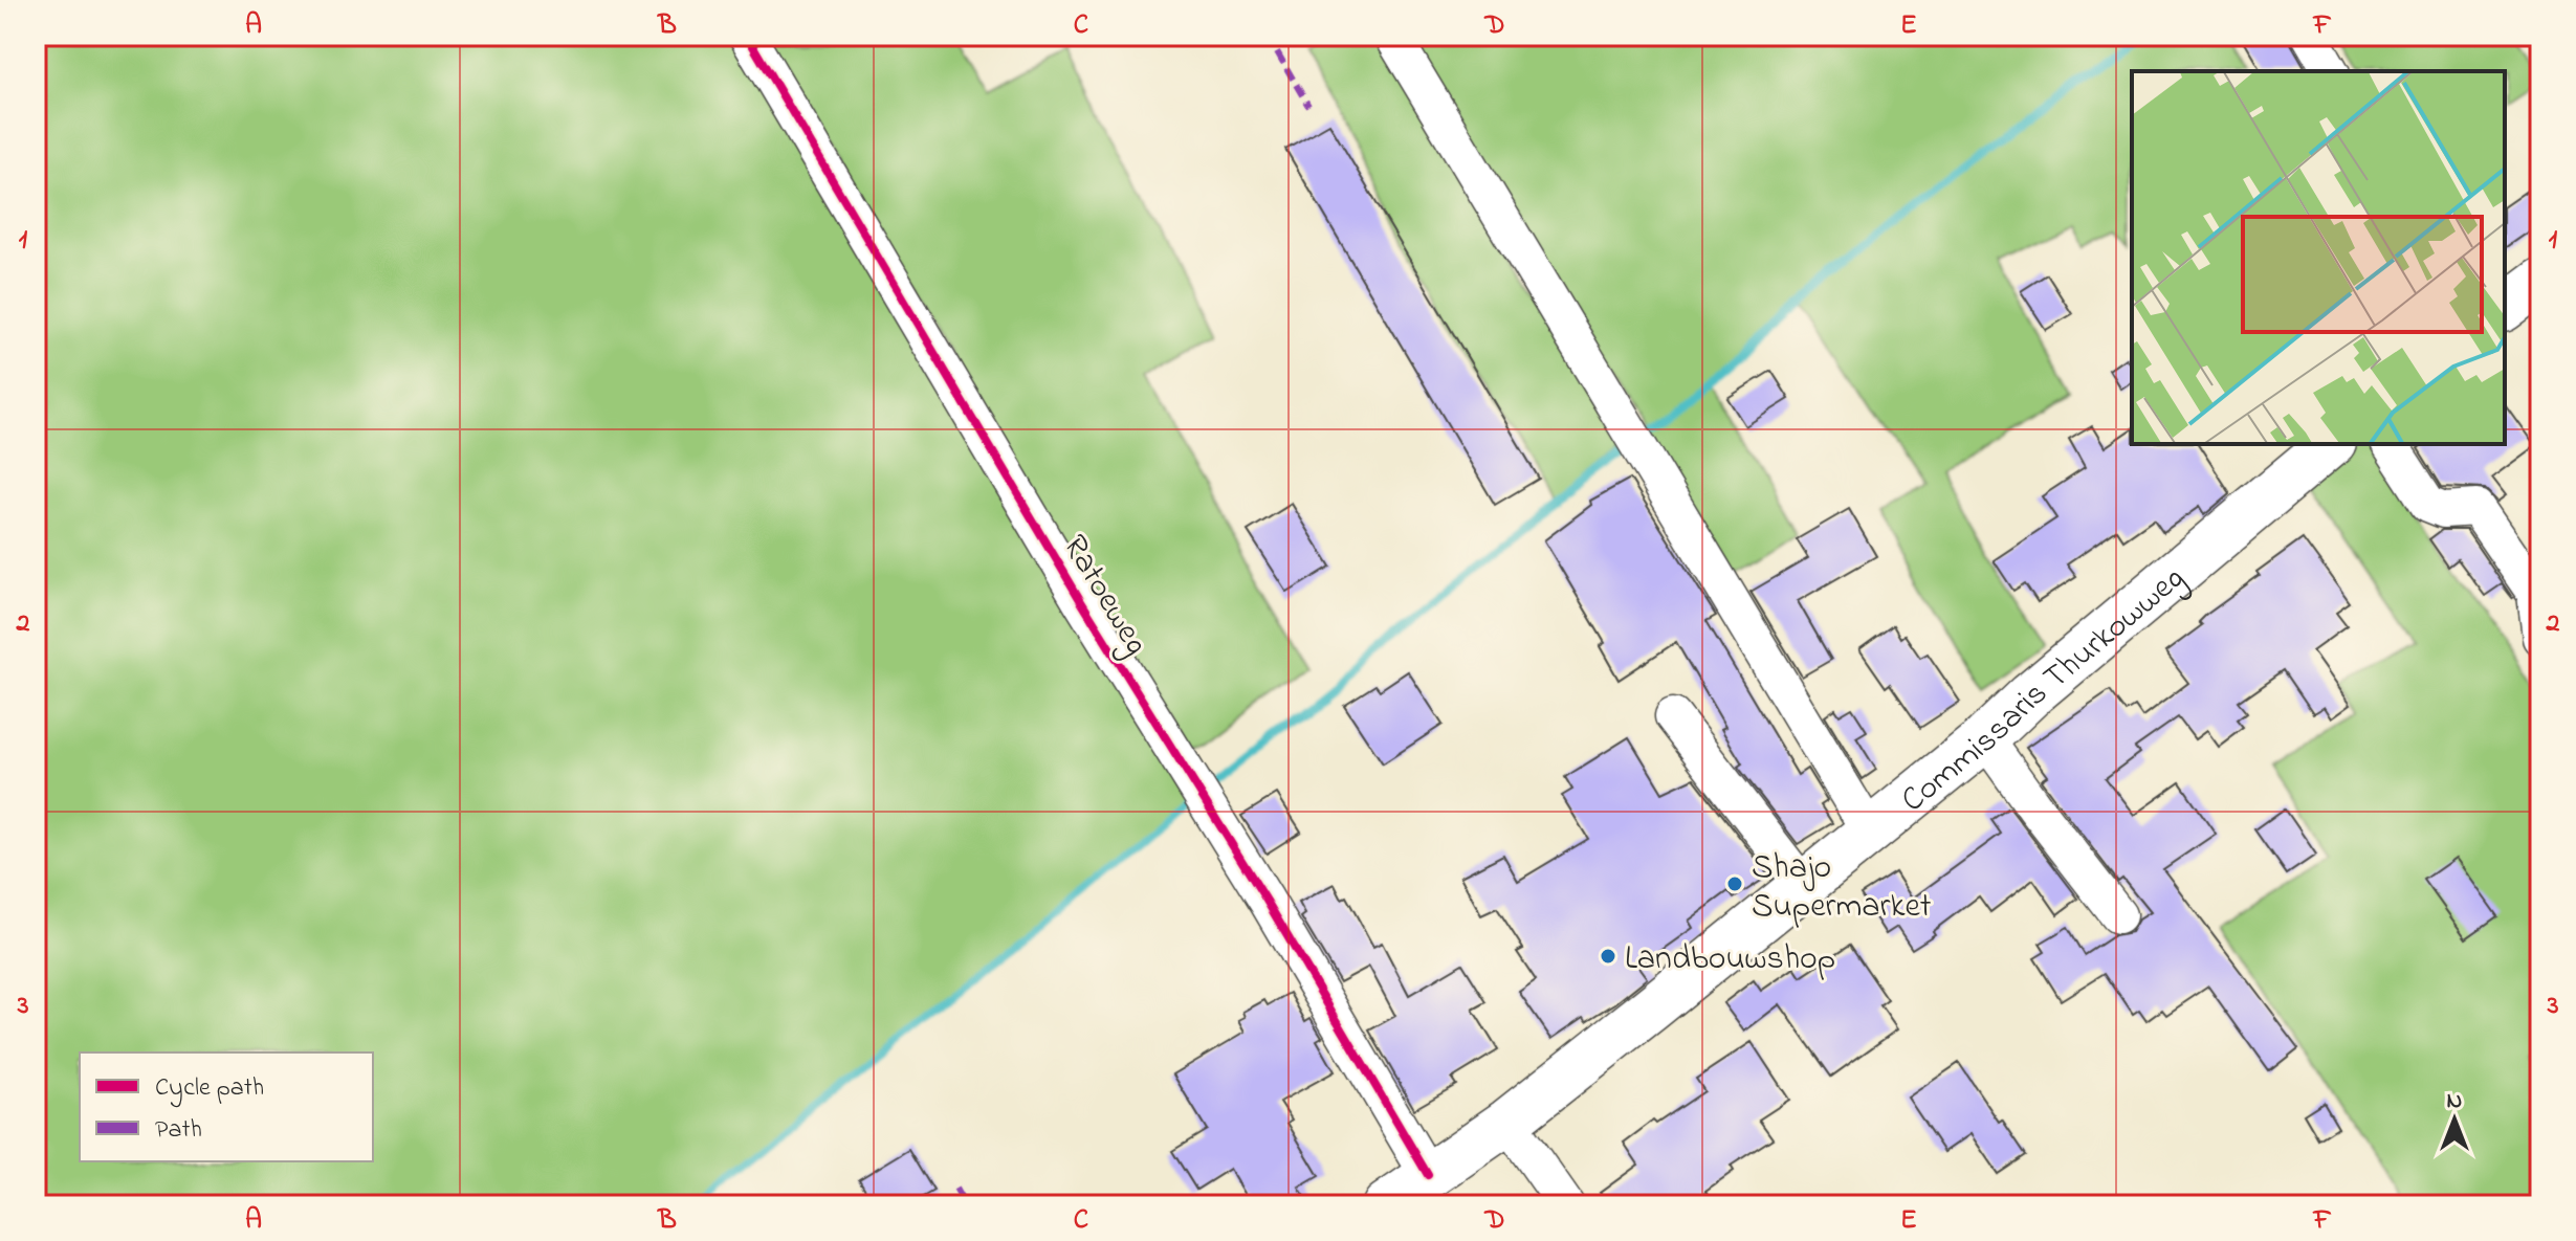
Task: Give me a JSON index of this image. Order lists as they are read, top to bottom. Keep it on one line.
{"streets":{"main road":["Commissaris Thurkowweg"],"street":["Ratoeweg"]},"crossings":[["Ratoeweg","Commissaris Thurkowweg"]],"places":["Shajo Supermarket","Landbouwshop"],"legend":["Cycle path","Path"],"north":"top","grid":{"columns":["A","B","C","D","E","F"],"rows":["1","2","3"]}}
